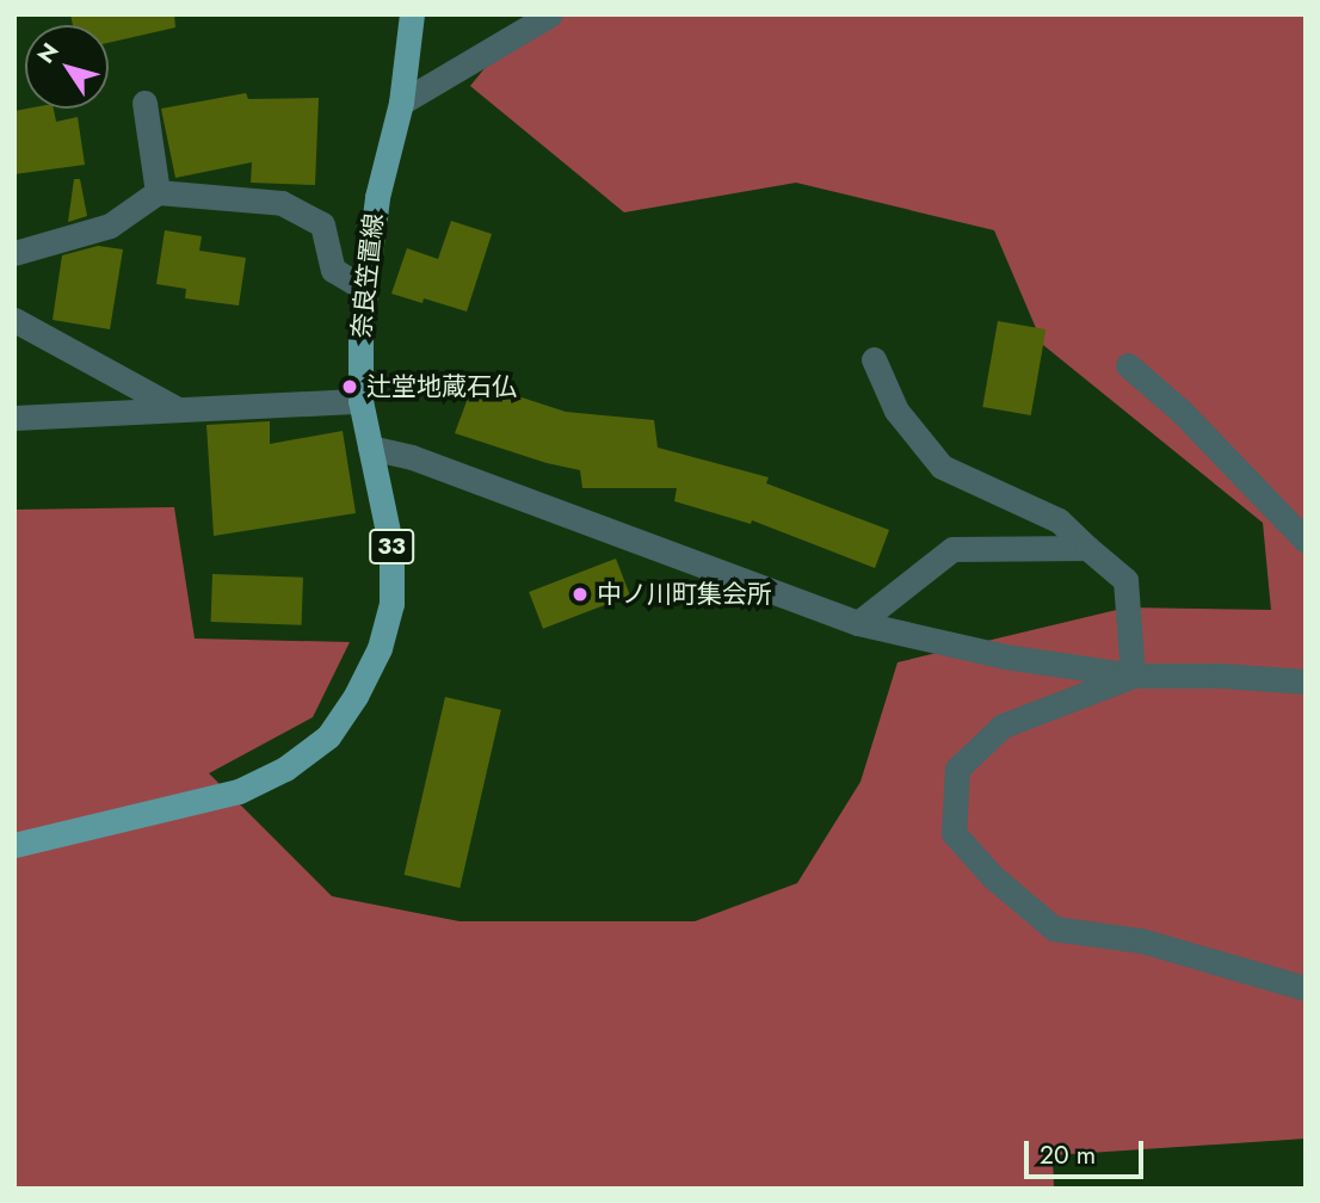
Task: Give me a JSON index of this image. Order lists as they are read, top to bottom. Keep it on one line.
{"streets":{"main road":["奈良笠置線","33"]},"places":["辻堂地蔵石仏","中ノ川町集会所"],"scale_bar":"20 m","north":"top left"}
